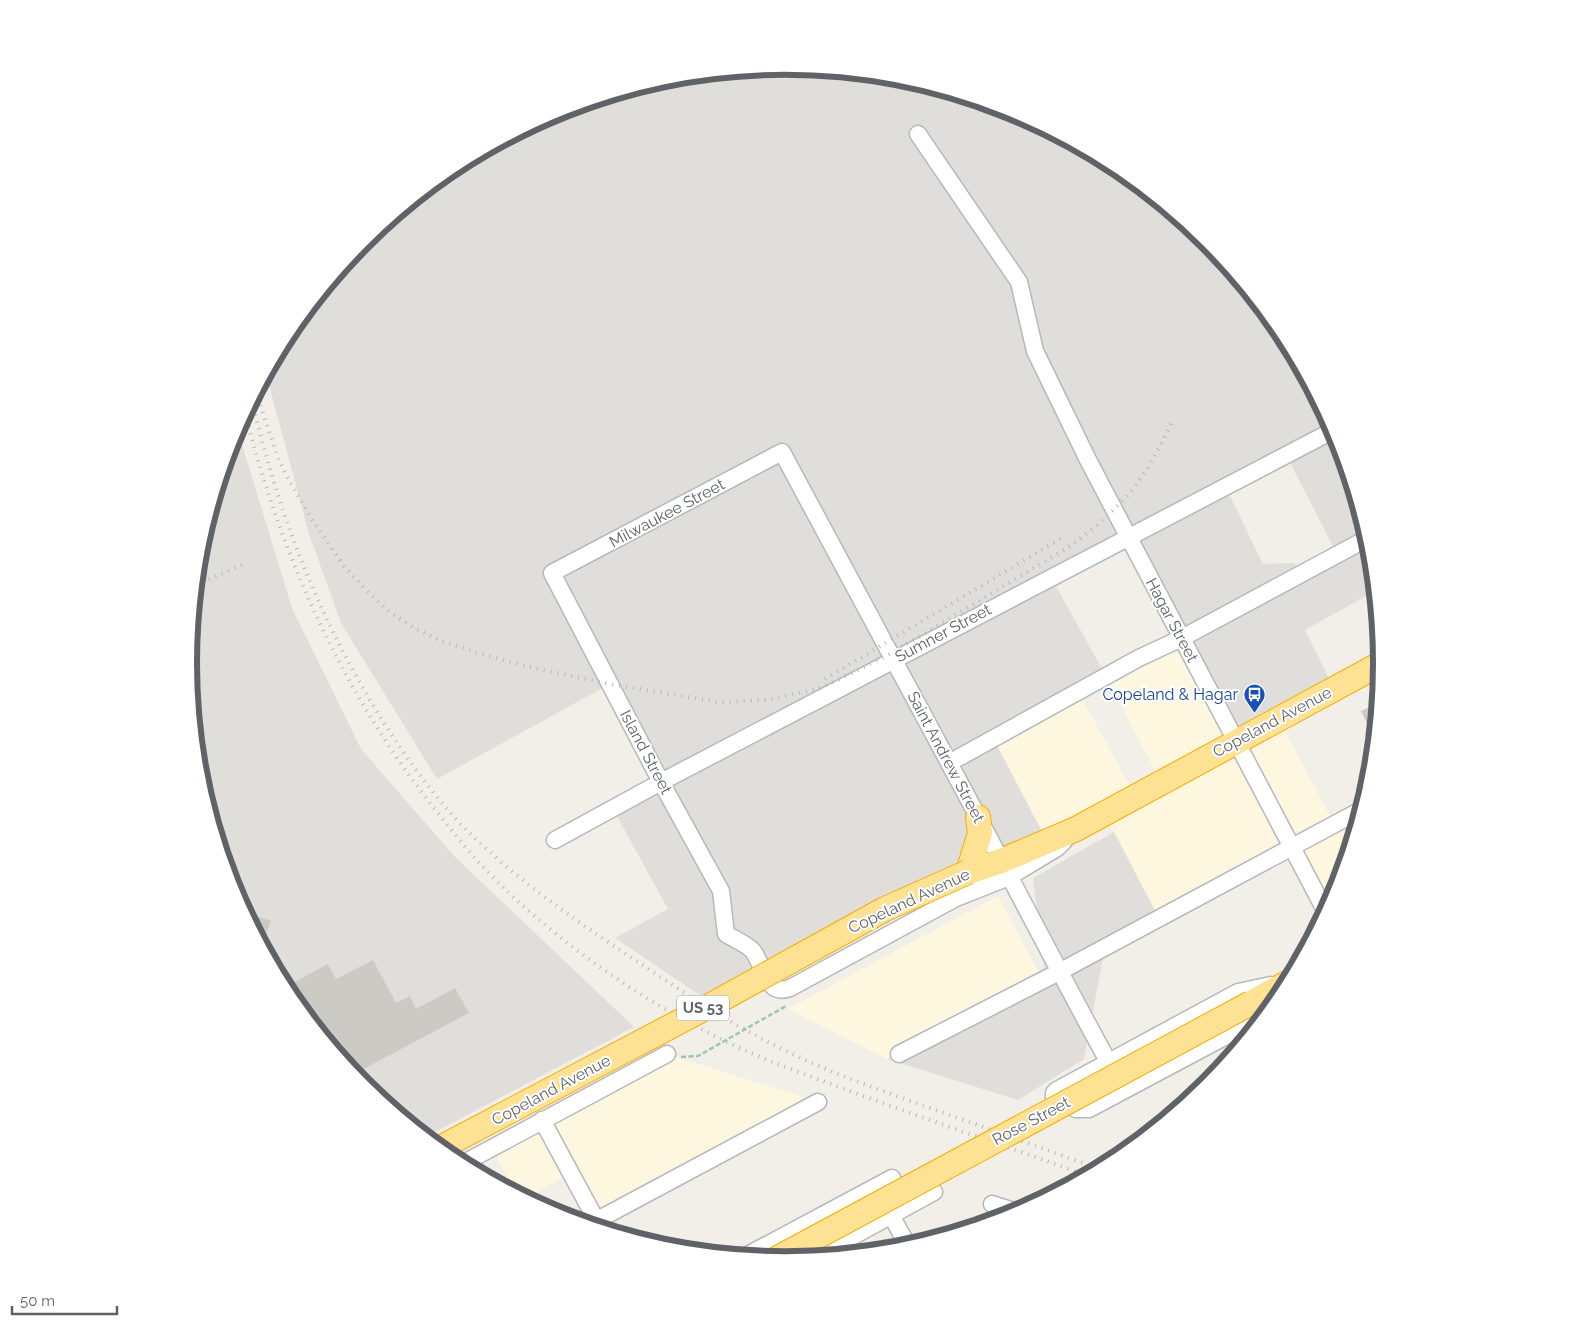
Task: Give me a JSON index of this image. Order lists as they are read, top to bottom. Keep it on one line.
{"streets":{"highway":["Copeland Avenue","US 53","Rose Street"],"street":["Milwaukee Street","Hagar Street","Sumner Street","Island Street","Saint Andrew Street"]},"crossings":[["Milwaukee Street","Island Street"],["Milwaukee Street","Saint Andrew Street"],["Hagar Street","Sumner Street"],["Hagar Street","Copeland Avenue"],["Sumner Street","Island Street"],["Sumner Street","Saint Andrew Street"],["Copeland Avenue","Island Street"],["Copeland Avenue","Saint Andrew Street"],["Island Street","Saint Andrew Street"]],"places":{"bus stop":["Copeland & Hagar"]},"scale_bar":"50 m"}
